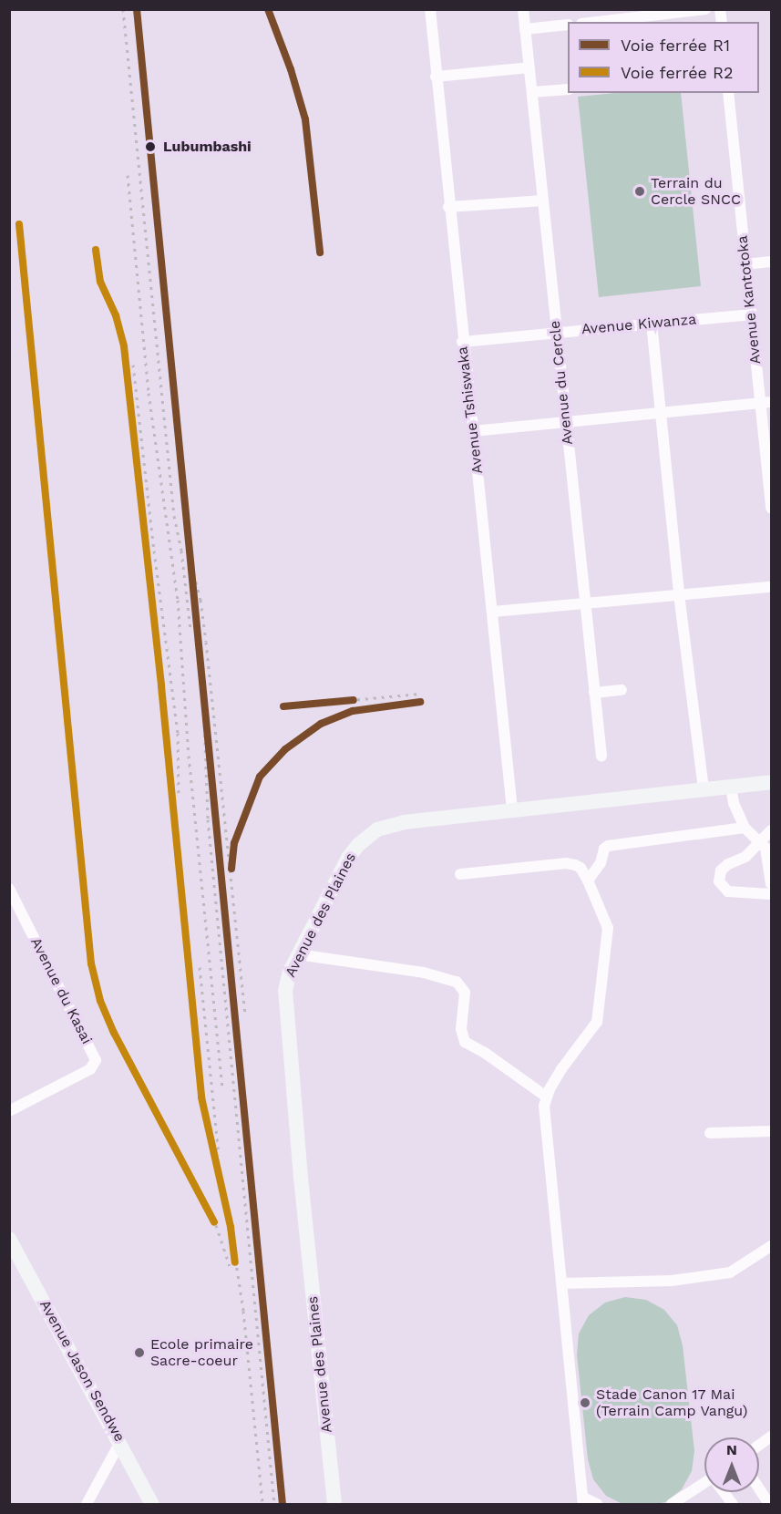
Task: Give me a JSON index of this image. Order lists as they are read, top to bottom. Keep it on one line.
{"streets":{"street":["Avenue Kantotoka","Avenue Kiwanza","Avenue du Cercle","Avenue Tshiswaka","Avenue des Plaines","Avenue du Kasai","Avenue Jason Sendwe"]},"crossings":[["Avenue Kantotoka","Avenue Kiwanza"],["Avenue Kiwanza","Avenue du Cercle"],["Avenue Kiwanza","Avenue Tshiswaka"],["Avenue Tshiswaka","Avenue des Plaines"]],"places":["Lubumbashi","Terrain du Cercle SNCC","Ecole primaire Sacre-coeur","Stade Canon 17 Mai (Terrain Camp Vangu)"],"lines":["rail line R1","rail line R2"],"legend":["Voie ferrée R1","Voie ferrée R2"],"north":"top"}
